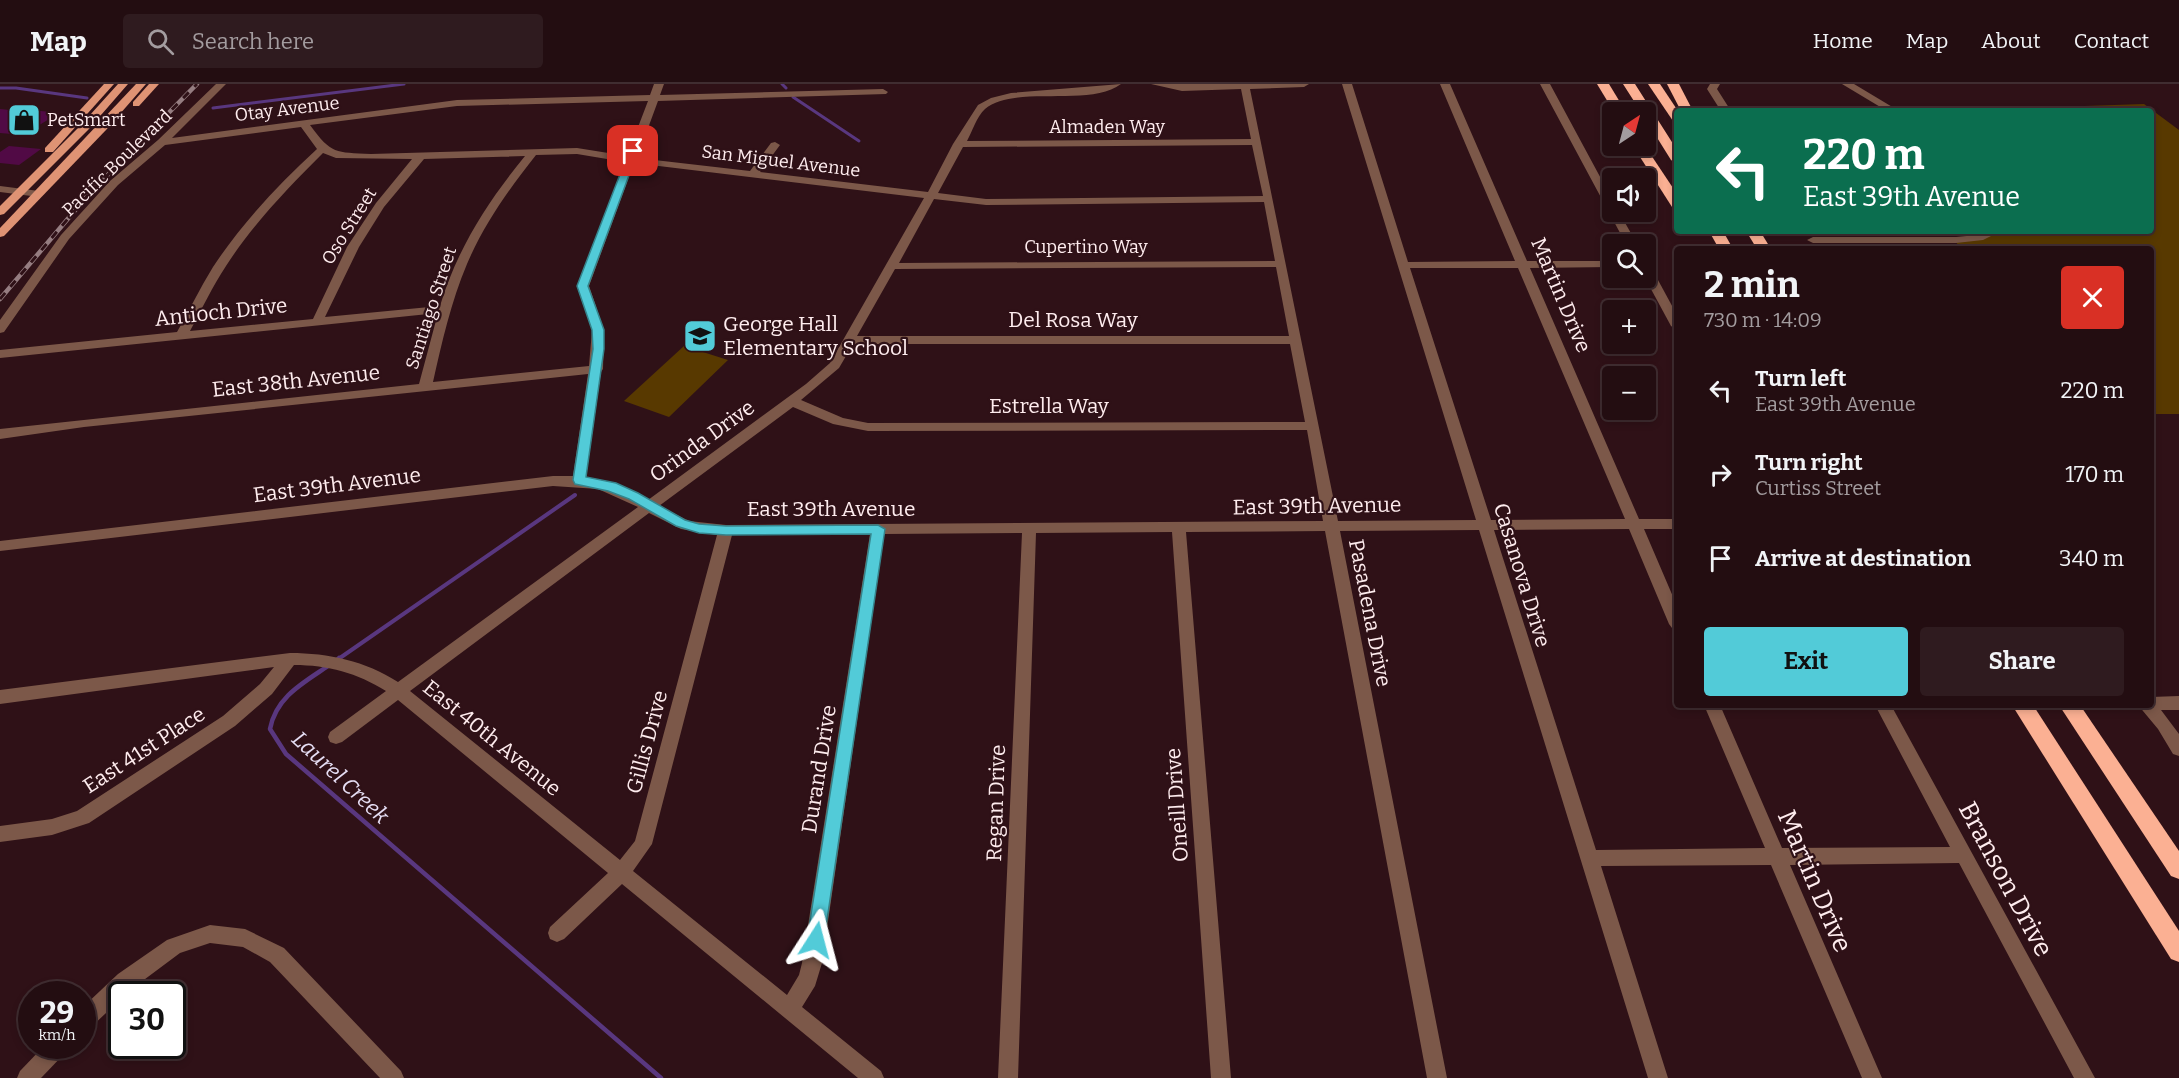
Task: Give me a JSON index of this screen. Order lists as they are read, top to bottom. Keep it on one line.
{"streets":{"street":["Otay Avenue","Almaden Way","San Miguel Avenue","Pacific Boulevard","Oso Street","Cupertino Way","Martin Drive","Santiago Street","Antioch Drive","Del Rosa Way","East 38th Avenue","Estrella Way","Orinda Drive","East 39th Avenue","Casanova Drive","Pasadena Drive","East 40th Avenue","Gillis Drive","East 41st Place","Durand Drive","Regan Drive","Oneill Drive","Branson Drive"]},"crossings":[["Otay Avenue","Pacific Boulevard"],["Almaden Way","Orinda Drive"],["Almaden Way","Pasadena Drive"],["San Miguel Avenue","Oso Street"],["San Miguel Avenue","Santiago Street"],["San Miguel Avenue","Orinda Drive"],["San Miguel Avenue","Pasadena Drive"],["Oso Street","Antioch Drive"],["Cupertino Way","Orinda Drive"],["Cupertino Way","Pasadena Drive"],["Martin Drive","East 39th Avenue"],["Santiago Street","Antioch Drive"],["Santiago Street","East 38th Avenue"],["Del Rosa Way","Orinda Drive"],["Del Rosa Way","Pasadena Drive"],["Estrella Way","Orinda Drive"],["Estrella Way","Pasadena Drive"],["Orinda Drive","East 39th Avenue"],["Orinda Drive","East 40th Avenue"],["East 39th Avenue","Casanova Drive"],["East 39th Avenue","Pasadena Drive"],["East 39th Avenue","Gillis Drive"],["East 39th Avenue","Durand Drive"],["East 39th Avenue","Regan Drive"],["East 39th Avenue","Oneill Drive"],["East 40th Avenue","Gillis Drive"],["East 40th Avenue","East 41st Place"],["East 40th Avenue","Durand Drive"]],"water":["Laurel Creek"],"places":{"shop":["PetSmart"],"school or university":["George Hall Elementary School"]},"north":"top right","page":{"header":"Map","search":"Search here","nav":["Home","Map","About","Contact"],"map_buttons":["+","−"],"turn":["220 m","East 39th Avenue"],"heading":["2 min","730 m · 14:09"],"list":[{"name":"Turn left","note":"East 39th Avenue","value":"220 m"},{"name":"Turn right","note":"Curtiss Street","value":"170 m"},{"name":"Arrive at destination","value":"340 m"}],"buttons":["Exit","Share"],"speed":"29 km/h","limit":"30"}}
